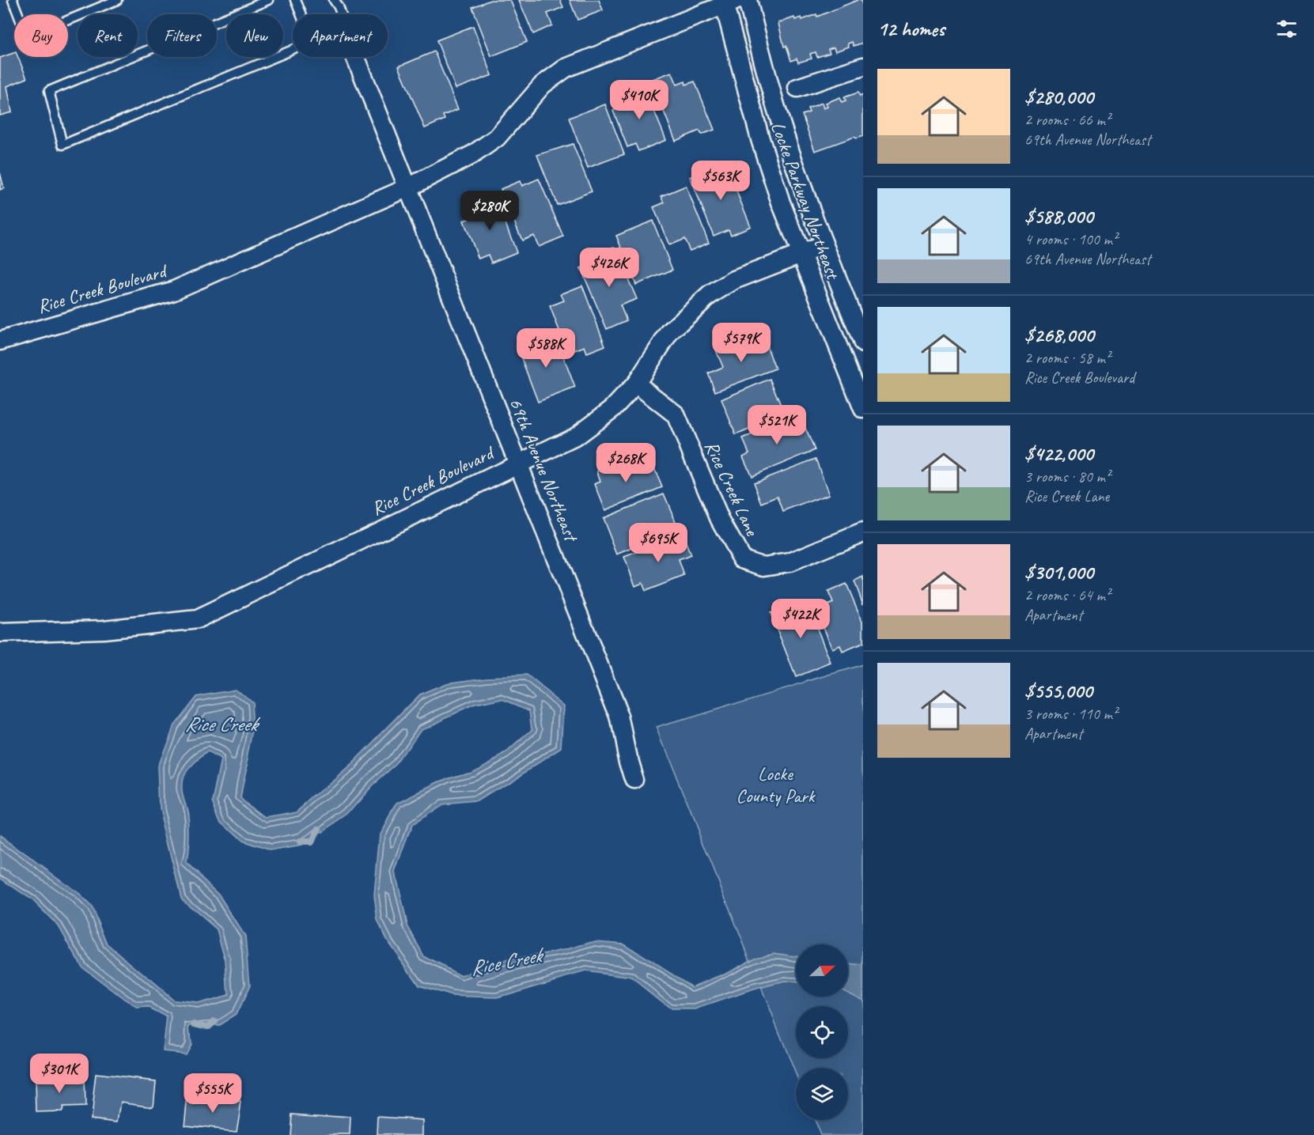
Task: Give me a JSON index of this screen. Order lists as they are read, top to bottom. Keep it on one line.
{"streets":{"street":["Locke Parkway Northeast","Rice Creek Boulevard","69th Avenue Northeast","Rice Creek Lane"]},"crossings":[["Locke Parkway Northeast","Rice Creek Boulevard"],["Rice Creek Boulevard","69th Avenue Northeast"],["Rice Creek Boulevard","Rice Creek Lane"]],"water":["Rice Creek"],"parks":["Locke County Park"],"north":"right","page":{"heading":"12 homes","chip":["Buy","Rent","Filters","New","Apartment"],"list":[{"name":"$280,000","note":"2 rooms · 66 m² · 69th Avenue Northeast"},{"name":"$588,000","note":"4 rooms · 100 m² · 69th Avenue Northeast"},{"name":"$268,000","note":"2 rooms · 58 m² · Rice Creek Boulevard"},{"name":"$422,000","note":"3 rooms · 80 m² · Rice Creek Lane"},{"name":"$301,000","note":"2 rooms · 64 m² · Apartment"},{"name":"$555,000","note":"3 rooms · 110 m² · Apartment"}],"price":["$410K","$563K","$280K","$426K","$579K","$588K","$521K","$268K","$695K","$422K","$301K","$555K"]}}
